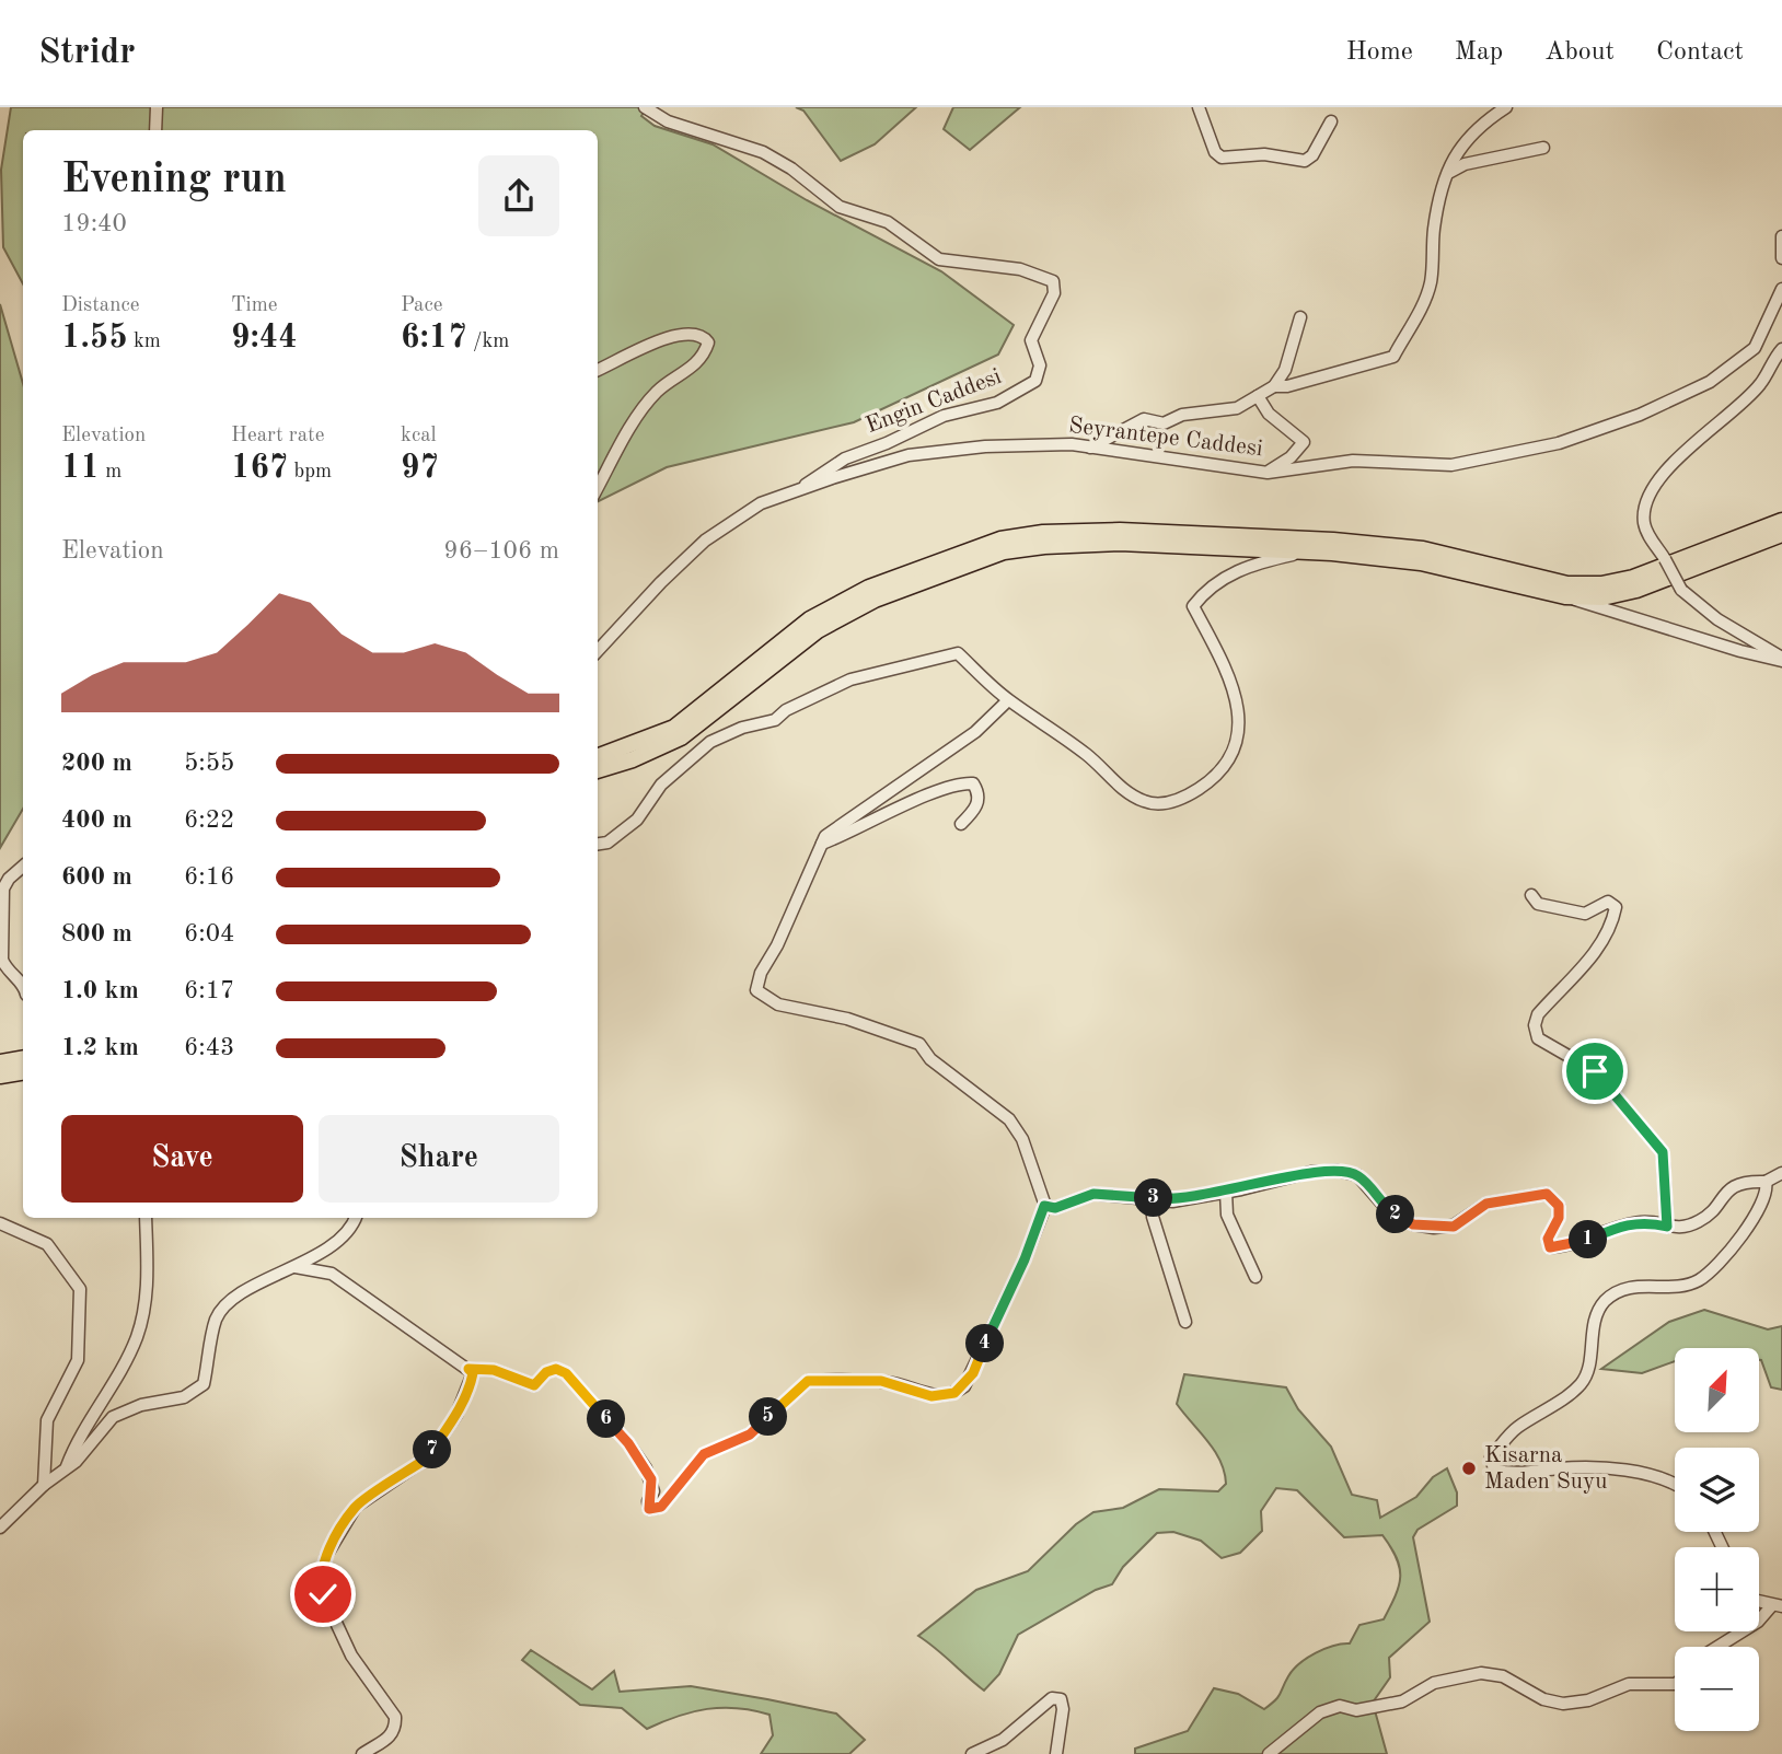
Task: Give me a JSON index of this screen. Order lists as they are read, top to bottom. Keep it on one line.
{"streets":{"street":["Engin Caddesi","Seyrantepe Caddesi"]},"crossings":[["Engin Caddesi","Seyrantepe Caddesi"]],"places":["Kisarna Maden Suyu"],"north":"top right","page":{"header":"Stridr","nav":["Home","Map","About","Contact"],"heading":["Evening run","19:40"],"stats":[["Distance","1.55 km"],["Time","9:44"],["Pace","6:17 /km"],["Elevation","11 m"],["Heart rate","167 bpm"],["kcal","97"]],"chart":["Elevation","96–106 m"],"list":[{"name":"200 m","note":"5:55"},{"name":"400 m","note":"6:22"},{"name":"600 m","note":"6:16"},{"name":"800 m","note":"6:04"},{"name":"1.0 km","note":"6:17"},{"name":"1.2 km","note":"6:43"}],"buttons":["Save","Share"],"pins":["3","2","1","4","5","6","7"],"map_buttons":["+","−"]}}
